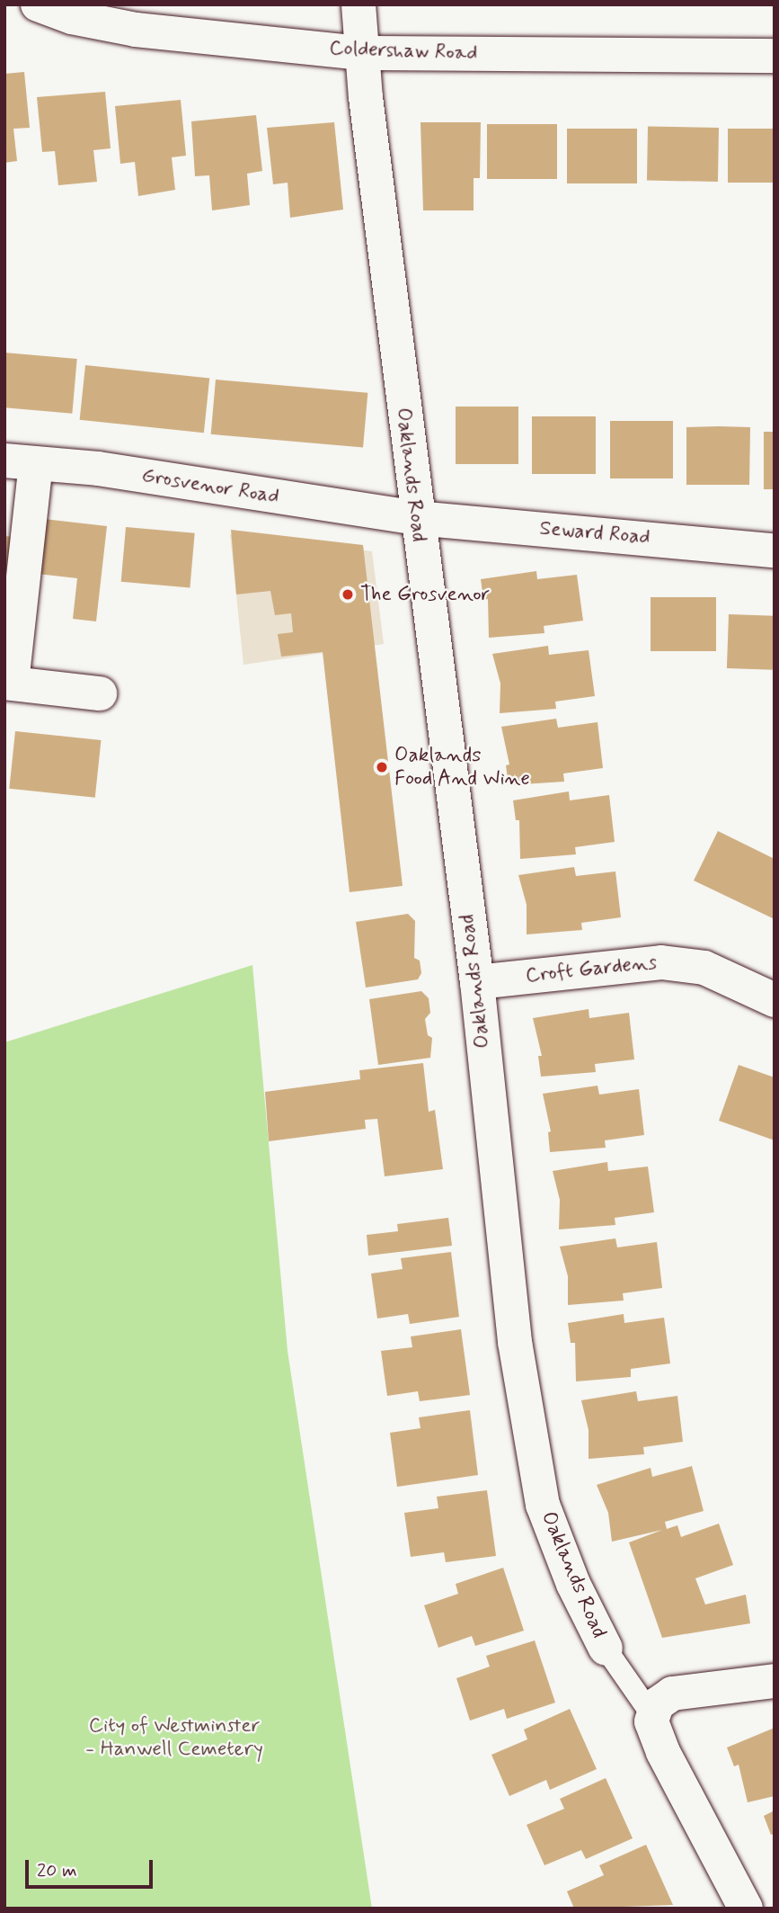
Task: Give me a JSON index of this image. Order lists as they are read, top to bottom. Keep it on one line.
{"streets":{"street":["Coldershaw Road","Oaklands Road","Grosvenor Road","Seward Road","Croft Gardens"]},"crossings":[["Coldershaw Road","Oaklands Road"],["Oaklands Road","Grosvenor Road"],["Oaklands Road","Seward Road"],["Oaklands Road","Croft Gardens"],["Grosvenor Road","Seward Road"]],"parks":["City of Westminster - Hanwell Cemetery"],"places":["The Grosvenor","Oaklands Food And Wine"],"scale_bar":"20 m"}
